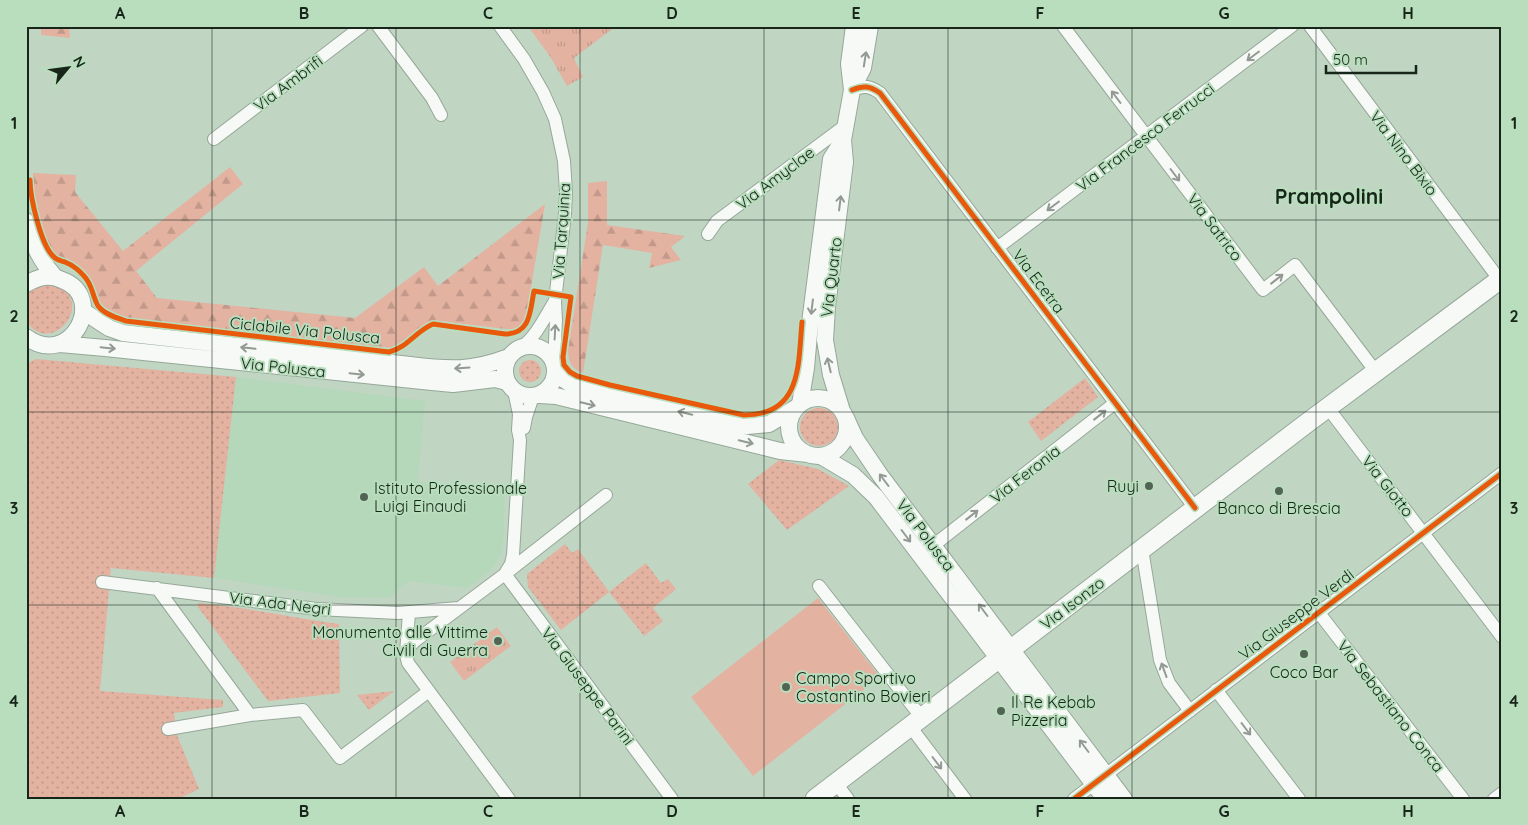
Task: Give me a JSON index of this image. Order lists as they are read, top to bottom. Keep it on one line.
{"streets":{"main road":["Via Isonzo"],"street":["Via Ambrifi","Via Francesco Ferrucci","Via Nino Bixio","Via Amyclae","Via Satrico","Via Tarquinia","Via Quarto","Via Ecetra","Via Polusca","Via Feronia","Via Giotto","Via Ada Negri","Via Giuseppe Verdi","Via Giuseppe Parini","Via Sebastiano Conca"],"cycle path":["Ciclabile Via Polusca"]},"crossings":[["Via Francesco Ferrucci","Via Satrico"],["Via Francesco Ferrucci","Via Ecetra"],["Via Nino Bixio","Via Isonzo"],["Via Amyclae","Via Quarto"],["Via Satrico","Via Isonzo"],["Via Tarquinia","Via Polusca"],["Via Quarto","Via Ecetra"],["Via Quarto","Via Polusca"],["Via Ecetra","Via Feronia"],["Via Ecetra","Via Isonzo"],["Via Polusca","Via Feronia"],["Via Polusca","Via Isonzo"],["Via Giotto","Via Isonzo"],["Via Giotto","Via Giuseppe Verdi"],["Via Giuseppe Verdi","Via Sebastiano Conca"]],"one_way":["Via Francesco Ferrucci","Via Feronia"],"districts":["Prampolini"],"places":["Ruyi","Banco di Brescia","Istituto Professionale Luigi Einaudi","Monumento alle Vittime Civili di Guerra","Coco Bar","Campo Sportivo Costantino Bovieri","Il Re Kebab Pizzeria"],"scale_bar":"50 m","north":"top right","grid":{"columns":["A","B","C","D","E","F","G","H"],"rows":["1","2","3","4"]}}
